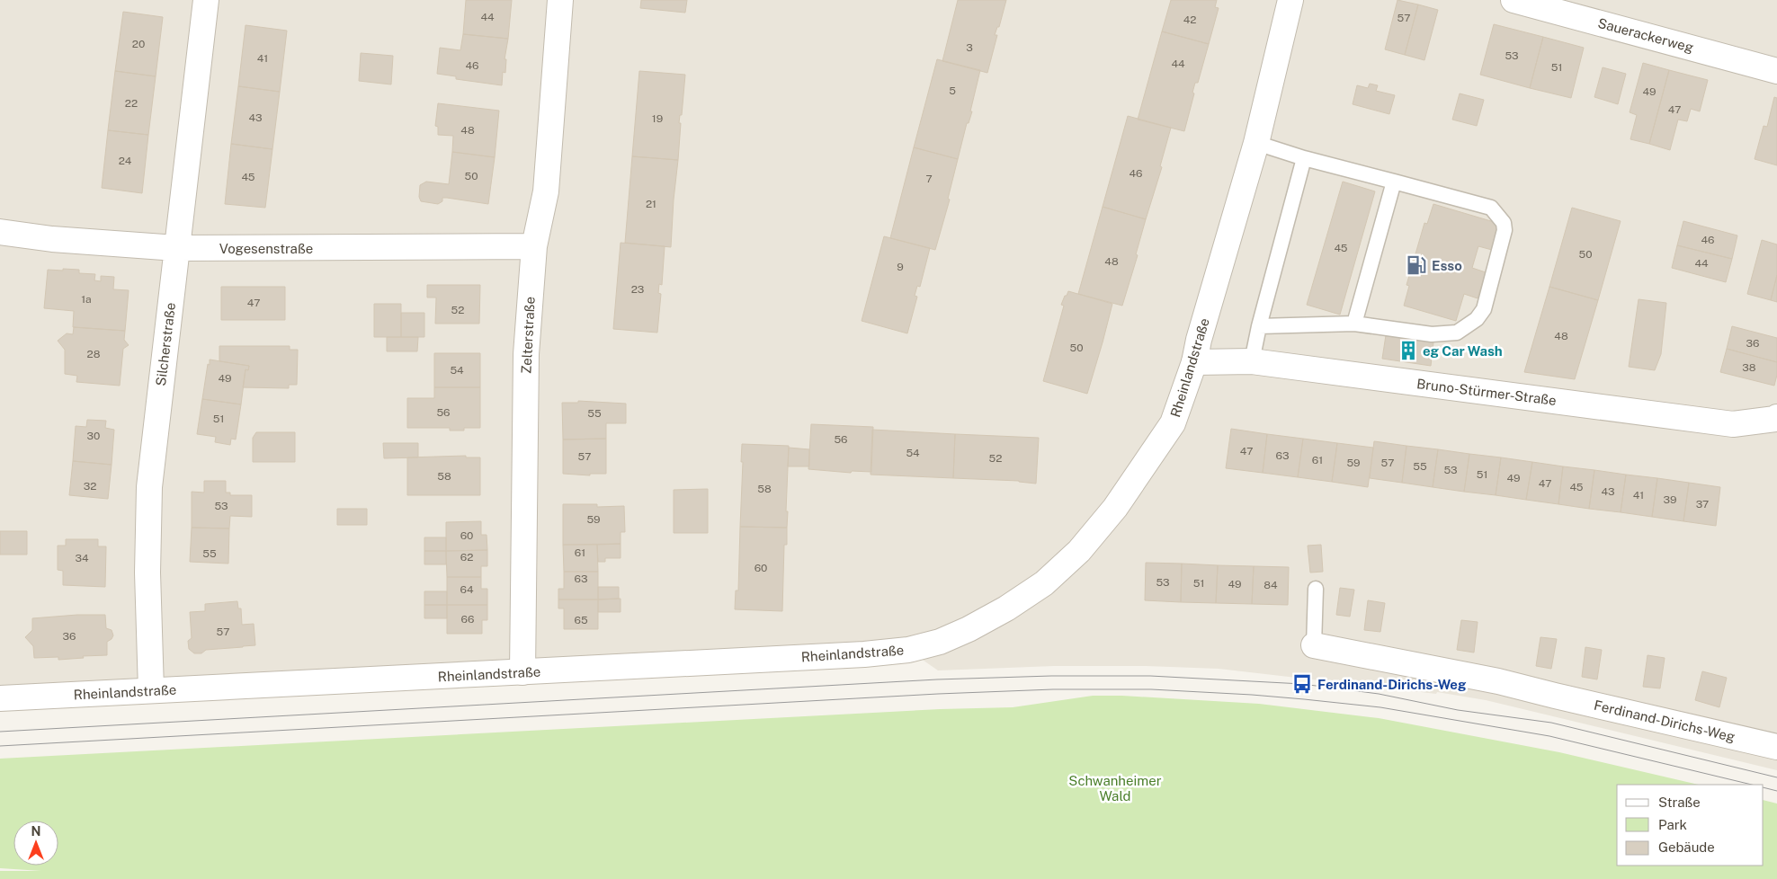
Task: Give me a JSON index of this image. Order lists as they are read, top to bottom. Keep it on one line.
{"streets":{"street":["Sauerackerweg","Vogesenstraße","Zelterstraße","Silcherstraße","Rheinlandstraße","Bruno-Stürmer-Straße","Ferdinand-Dirichs-Weg"]},"crossings":[["Vogesenstraße","Zelterstraße"],["Vogesenstraße","Silcherstraße"],["Zelterstraße","Rheinlandstraße"],["Silcherstraße","Rheinlandstraße"],["Rheinlandstraße","Bruno-Stürmer-Straße"]],"parks":["Schwanheimer Wald"],"places":{"fuel station":["Esso"],"building":["eg Car Wash"],"bus stop":["Ferdinand-Dirichs-Weg"]},"house_numbers":["44","57","42","20","3","53","41","44","46","51","5","49","22","47","43","19","48","24","46","50","45","7","21","46","45","50","48","44","9","23","1a","47","52","48","36","50","28","38","54","49","56","55","51","30","56","47","54","63","57","52","61","59","57","55","53","51","58","49","47","32","45","58","43","41","39","37","53","59","60","61","55","62","34","60","63","53","51","49","84","64","66","65","57","36"],"legend":["Straße","Park","Gebäude"],"north":"top"}
